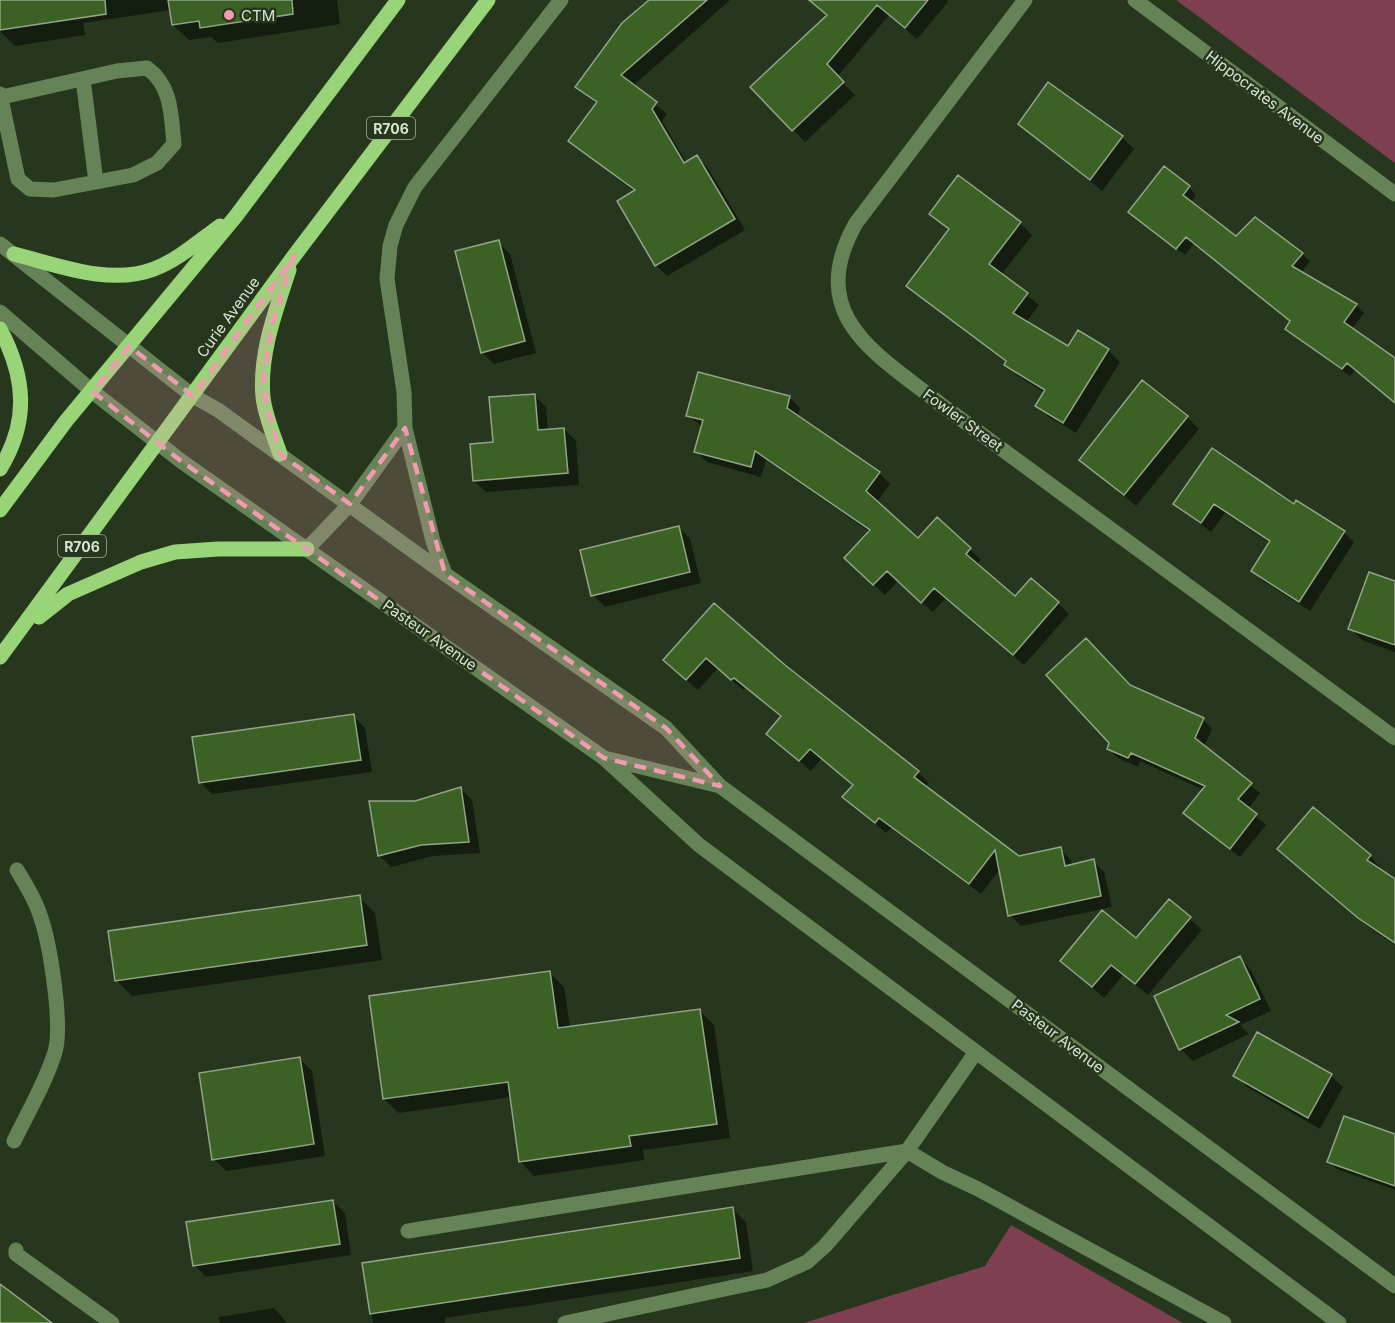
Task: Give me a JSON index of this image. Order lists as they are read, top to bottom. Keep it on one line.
{"streets":{"main road":["R706","Curie Avenue"],"street":["Hippocrates Avenue","Fowler Street","Pasteur Avenue"]},"crossings":[["Curie Avenue","Pasteur Avenue"]],"places":["CTM"]}
